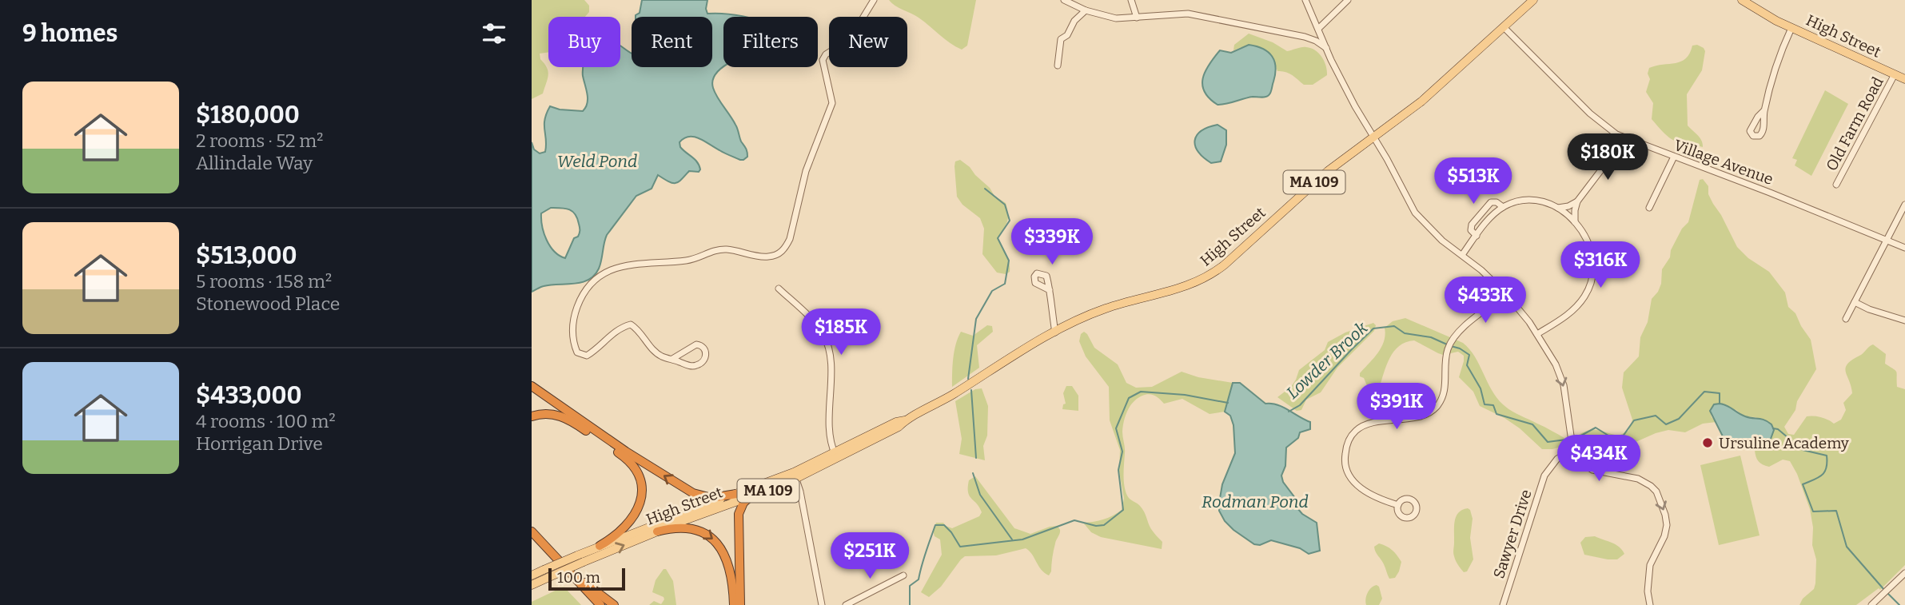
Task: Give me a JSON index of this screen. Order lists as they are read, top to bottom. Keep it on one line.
{"streets":{"main road":["High Street","MA 109"],"street":["Old Farm Road","Village Avenue","Sawyer Drive"]},"crossings":[["High Street","Old Farm Road"],["High Street","Village Avenue"]],"water":["Weld Pond","Lowder Brook","Rodman Pond"],"places":["Ursuline Academy"],"scale_bar":"100 m","page":{"heading":"9 homes","chip":["Buy","Rent","Filters","New"],"list":[{"name":"$180,000","note":"2 rooms · 52 m² · Allindale Way"},{"name":"$513,000","note":"5 rooms · 158 m² · Stonewood Place"},{"name":"$433,000","note":"4 rooms · 100 m² · Horrigan Drive"}],"price":["$180K","$513K","$339K","$316K","$433K","$185K","$391K","$434K","$251K"],"scale":"100 m"}}
